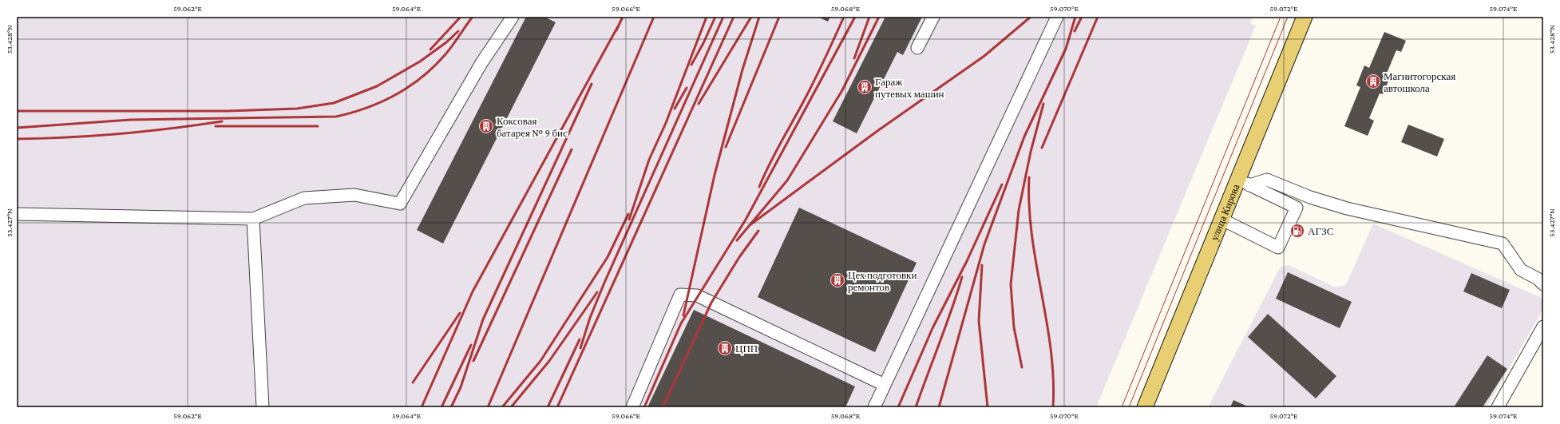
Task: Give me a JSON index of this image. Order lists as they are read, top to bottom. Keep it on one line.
{"streets":{"main road":["улица Кирова"]},"places":{"building":["Магнитогорская автошкола","Гараж путевых машин","Коксовая батарея № 9 бис","Цех подготовки ремонтов","ЦПП"],"fuel station":["АГЗС"]},"coordinates":["59.062°E","59.064°E","59.066°E","59.068°E","59.070°E","59.072°E","59.074°E","53.428°N","53.427°N"]}
